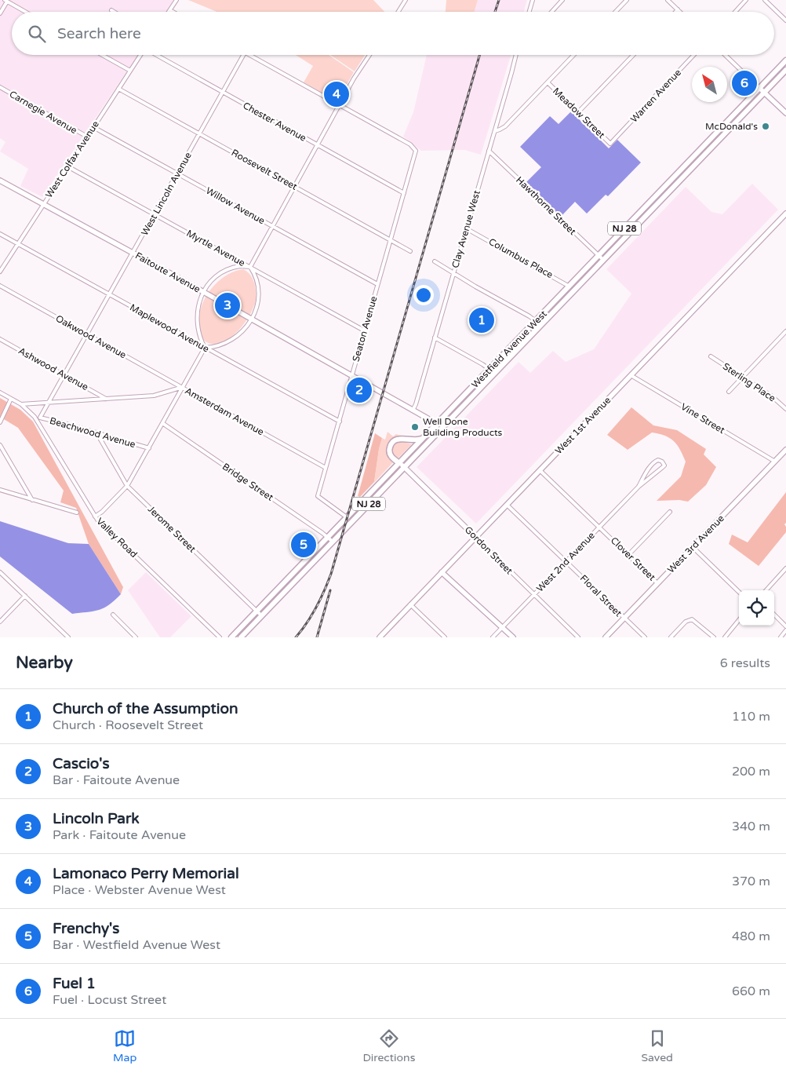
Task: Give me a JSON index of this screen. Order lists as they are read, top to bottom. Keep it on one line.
{"streets":{"main road":["NJ 28","Westfield Avenue West"],"street":["Warren Avenue","Carnegie Avenue","Meadow Street","Chester Avenue","West Colfax Avenue","Roosevelt Street","West Lincoln Avenue","Willow Avenue","Hawthorne Street","Clay Avenue West","Myrtle Avenue","Columbus Place","Faitoute Avenue","Maplewood Avenue","Seaton Avenue","Oakwood Avenue","Ashwood Avenue","Sterling Place","Amsterdam Avenue","Vine Street","West 1st Avenue","Beachwood Avenue","Bridge Street","Jerome Street","Valley Road","West 3rd Avenue","Gordon Street","Clover Street","West 2nd Avenue","Floral Street"]},"crossings":[["Warren Avenue","Meadow Street"],["Carnegie Avenue","West Colfax Avenue"],["Chester Avenue","West Lincoln Avenue"],["Chester Avenue","Seaton Avenue"],["West Colfax Avenue","Roosevelt Street"],["West Colfax Avenue","Willow Avenue"],["West Colfax Avenue","Myrtle Avenue"],["West Colfax Avenue","Faitoute Avenue"],["West Colfax Avenue","Maplewood Avenue"],["Roosevelt Street","West Lincoln Avenue"],["Roosevelt Street","Seaton Avenue"],["West Lincoln Avenue","Willow Avenue"],["West Lincoln Avenue","Myrtle Avenue"],["West Lincoln Avenue","Faitoute Avenue"],["West Lincoln Avenue","Maplewood Avenue"],["West Lincoln Avenue","Oakwood Avenue"],["West Lincoln Avenue","Ashwood Avenue"],["West Lincoln Avenue","Amsterdam Avenue"],["West Lincoln Avenue","Beachwood Avenue"],["Willow Avenue","Seaton Avenue"],["Hawthorne Street","Clay Avenue West"],["Hawthorne Street","Westfield Avenue West"],["Clay Avenue West","Columbus Place"],["Clay Avenue West","Faitoute Avenue"],["Myrtle Avenue","Seaton Avenue"],["Columbus Place","Westfield Avenue West"],["Faitoute Avenue","Seaton Avenue"],["Faitoute Avenue","Westfield Avenue West"],["Maplewood Avenue","Seaton Avenue"],["Seaton Avenue","Westfield Avenue West"],["Seaton Avenue","Amsterdam Avenue"],["Oakwood Avenue","Amsterdam Avenue"],["Westfield Avenue West","Bridge Street"],["Westfield Avenue West","Jerome Street"],["Westfield Avenue West","Gordon Street"],["Ashwood Avenue","Amsterdam Avenue"],["Amsterdam Avenue","Beachwood Avenue"],["Vine Street","West 1st Avenue"],["Vine Street","West 3rd Avenue"],["West 1st Avenue","Gordon Street"],["West 1st Avenue","Clover Street"],["West 1st Avenue","Floral Street"],["Beachwood Avenue","Jerome Street"],["Beachwood Avenue","Valley Road"],["West 3rd Avenue","Clover Street"],["West 3rd Avenue","Floral Street"],["Gordon Street","West 2nd Avenue"],["Clover Street","West 2nd Avenue"],["West 2nd Avenue","Floral Street"]],"places":["McDonald's","Well Done Building Products"],"north":"top left","page":{"search":"Search here","pins":["6","4","3","1","2","5"],"heading":["Nearby","6 results"],"list":[{"mark":"1","name":"Church of the Assumption","note":"Church · Roosevelt Street","value":"110 m"},{"mark":"2","name":"Cascio's","note":"Bar · Faitoute Avenue","value":"200 m"},{"mark":"3","name":"Lincoln Park","note":"Park · Faitoute Avenue","value":"340 m"},{"mark":"4","name":"Lamonaco Perry Memorial","note":"Place · Webster Avenue West","value":"370 m"},{"mark":"5","name":"Frenchy's","note":"Bar · Westfield Avenue West","value":"480 m"},{"mark":"6","name":"Fuel 1","note":"Fuel · Locust Street","value":"660 m"}],"nav":["Map","Directions","Saved"]}}
